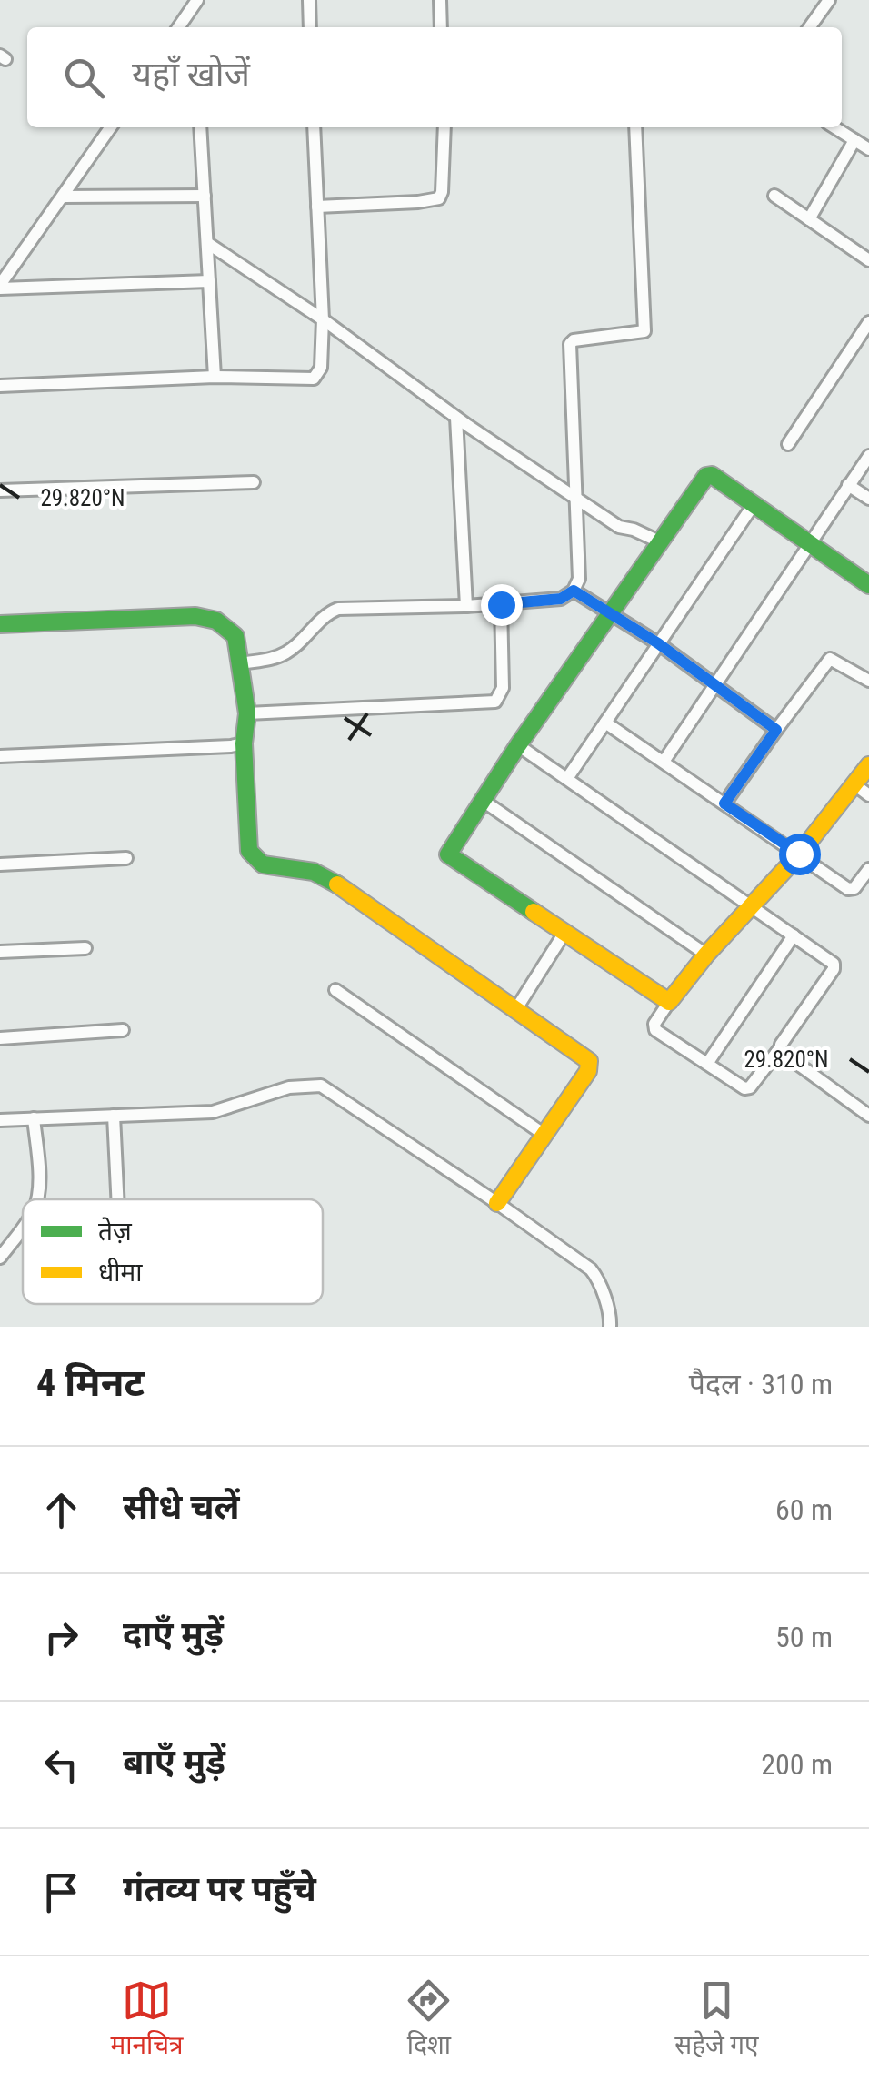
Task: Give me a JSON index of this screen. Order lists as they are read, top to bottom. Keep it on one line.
{"legend":["तेज़","धीमा"],"page":{"search":"यहाँ खोजें","heading":["4 मिनट","पैदल · 310 m"],"list":[["सीधे चलें","60 m"],["दाएँ मुड़ें","50 m"],["बाएँ मुड़ें","200 m"],"गंतव्य पर पहुँचे"],"nav":["मानचित्र","दिशा","सहेजे गए"]},"coordinates":["29.820°N"]}
